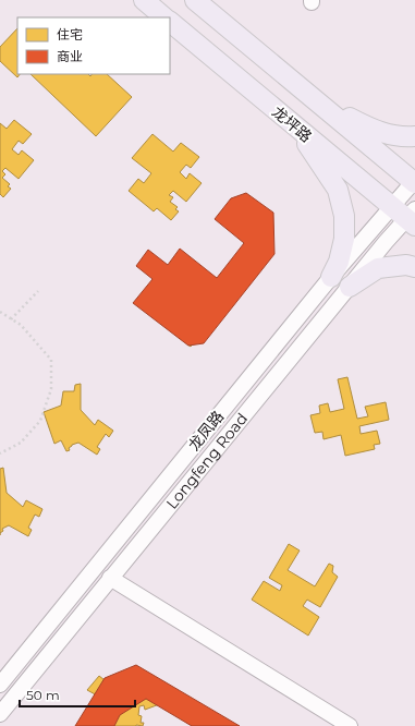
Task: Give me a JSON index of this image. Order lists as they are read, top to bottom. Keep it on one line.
{"streets":{"main road":["龙坪路"],"street":["龙凤路","Longfeng Road"]},"crossings":[["龙坪路","龙凤路"],["龙坪路","Longfeng Road"]],"legend":["住宅","商业"],"scale_bar":"50 m"}
